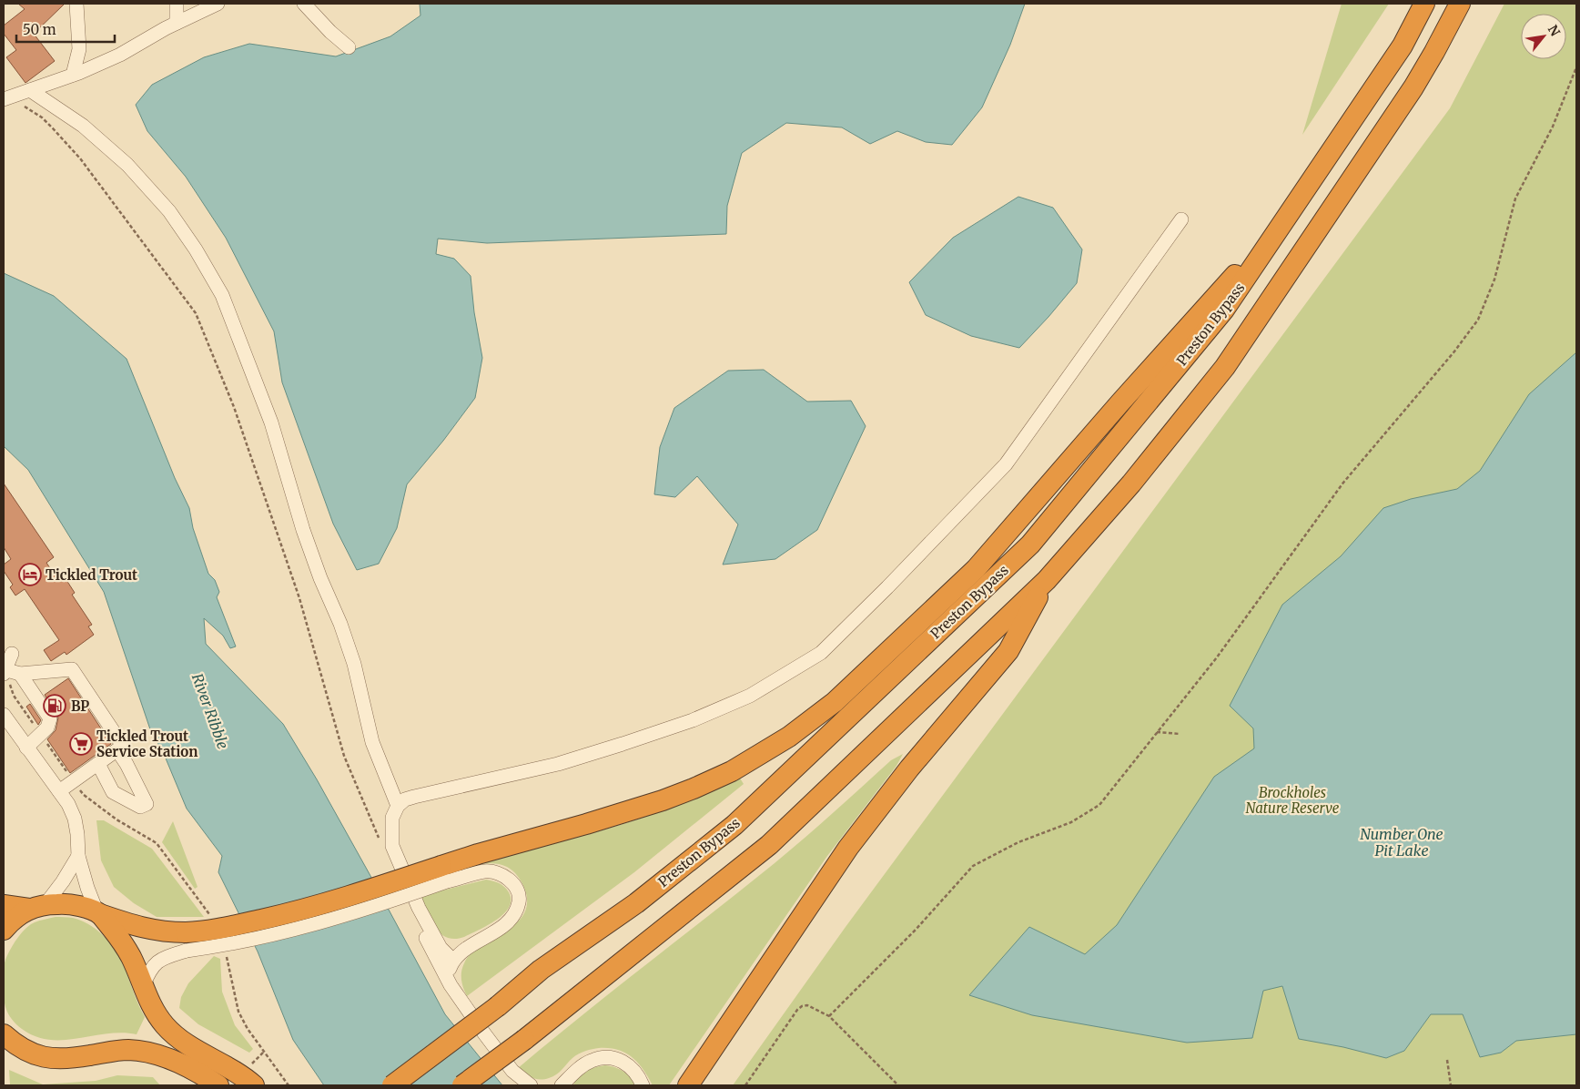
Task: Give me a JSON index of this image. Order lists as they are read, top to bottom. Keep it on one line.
{"streets":{"highway":["Preston Bypass"]},"water":["River Ribble","Number One Pit Lake"],"parks":["Brockholes Nature Reserve"],"places":{"hotel":["Tickled Trout"],"fuel station":["BP"],"supermarket":["Tickled Trout Service Station"]},"scale_bar":"50 m","north":"top right"}
